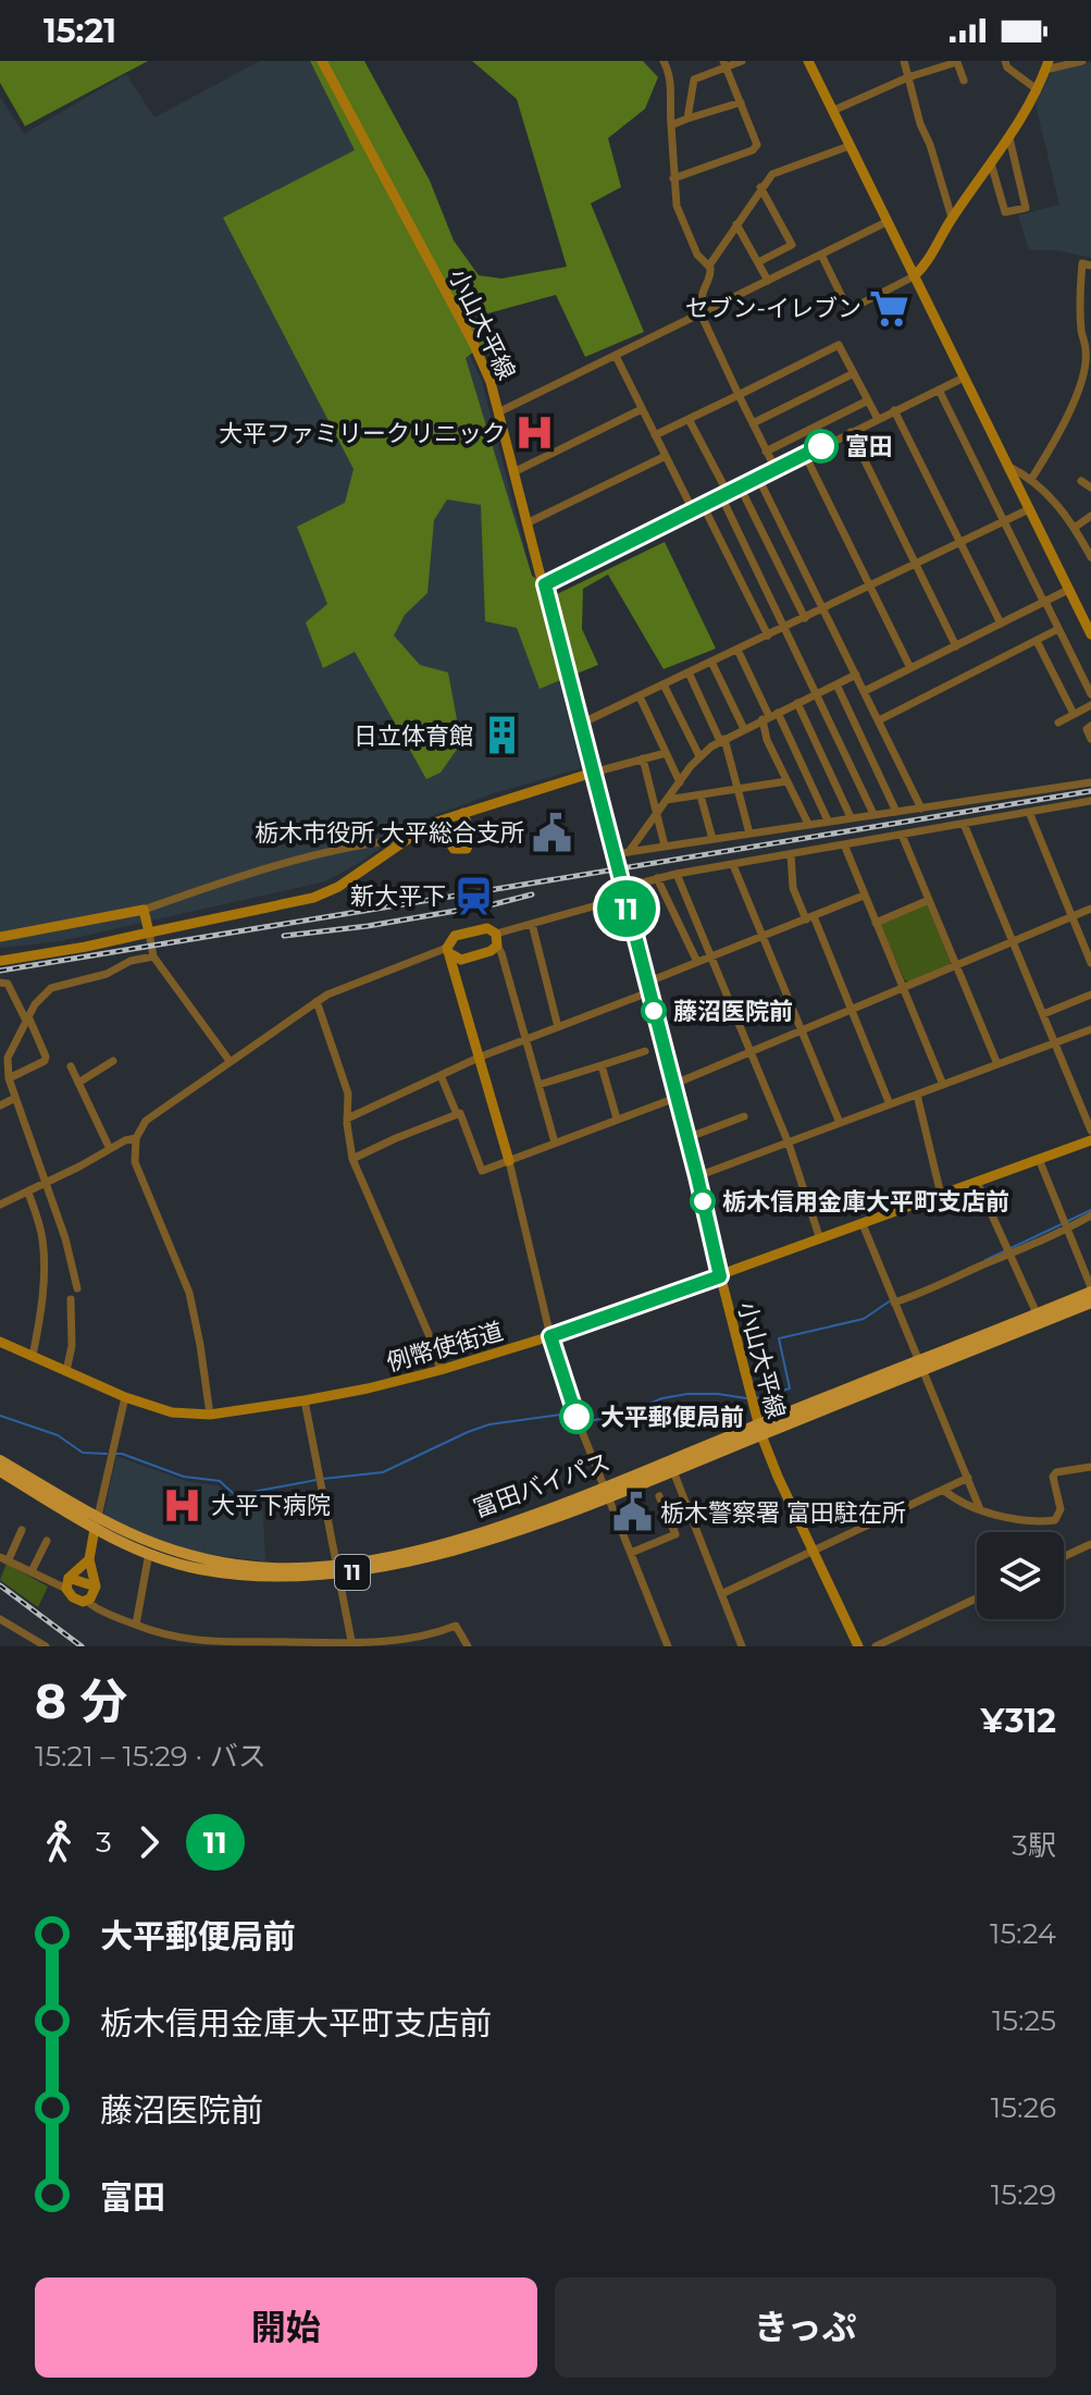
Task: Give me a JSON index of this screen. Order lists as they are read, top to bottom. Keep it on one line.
{"streets":{"main road":["富田バイパス","11"],"street":["小山大平線","例幣使街道"]},"crossings":[["小山大平線","例幣使街道"],["小山大平線","富田バイパス"]],"places":{"supermarket":["セブン-イレブン"],"hospital":["大平ファミリークリニック","大平下病院"],"other":["富田","藤沼医院前","栃木信用金庫大平町支店前","大平郵便局前"],"building":["日立体育館"],"public building":["栃木市役所 大平総合支所","栃木警察署 富田駐在所"],"station":["新大平下"]},"lines":["bus line 11"],"page":{"status":"15:21","on_map":"11","heading":["8 分","15:21 – 15:29 · バス","¥312"],"legs":["3","11","3駅"],"list":[{"name":"大平郵便局前","value":"15:24"},{"name":"栃木信用金庫大平町支店前","value":"15:25"},{"name":"藤沼医院前","value":"15:26"},{"name":"富田","value":"15:29"}],"buttons":["開始","きっぷ"]}}
